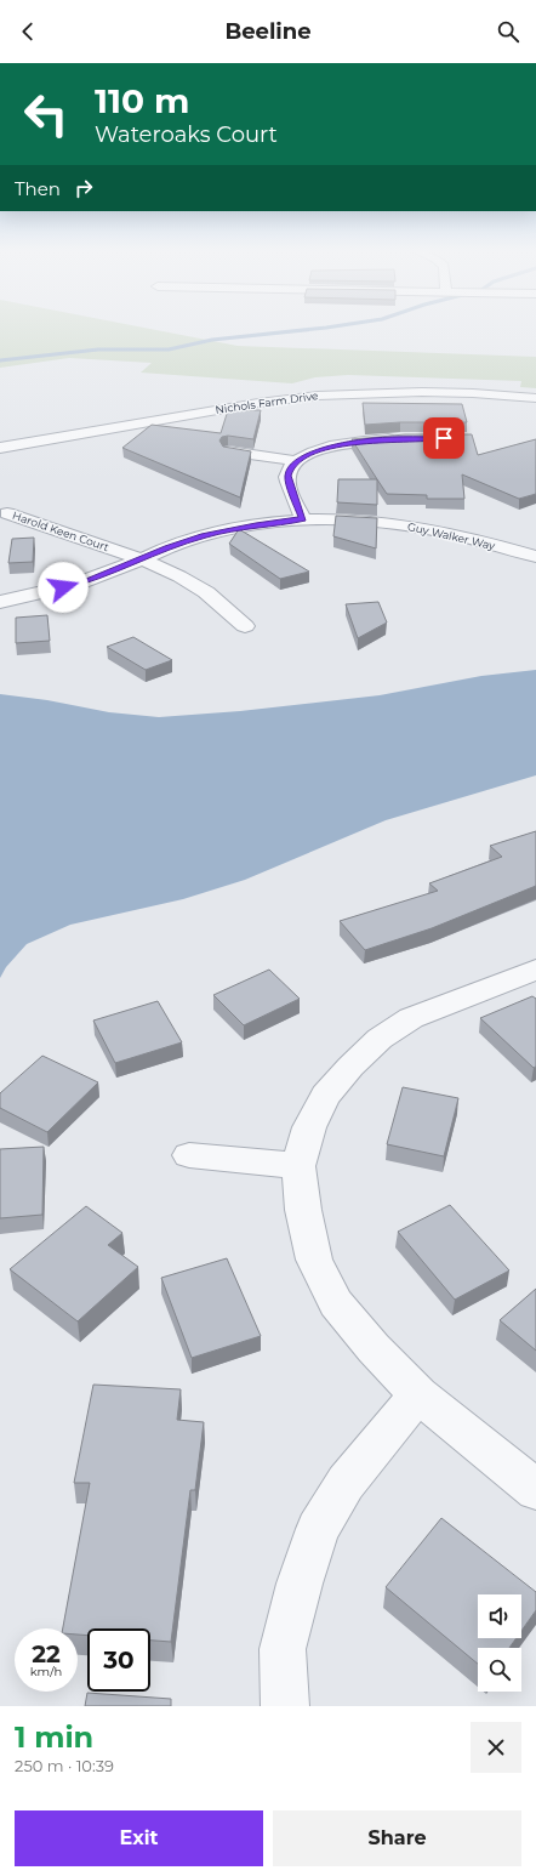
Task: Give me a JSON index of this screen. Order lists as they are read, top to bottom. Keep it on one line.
{"streets":{"street":["Nichols Farm Drive","Harold Keen Court","Guy Walker Way"]},"crossings":[["Harold Keen Court","Guy Walker Way"]],"page":{"header":"Beeline","turn":["110 m","Wateroaks Court"],"then":"Then","speed":"22 km/h","limit":"30","heading":["1 min","250 m · 10:39"],"buttons":["Exit","Share"]}}
